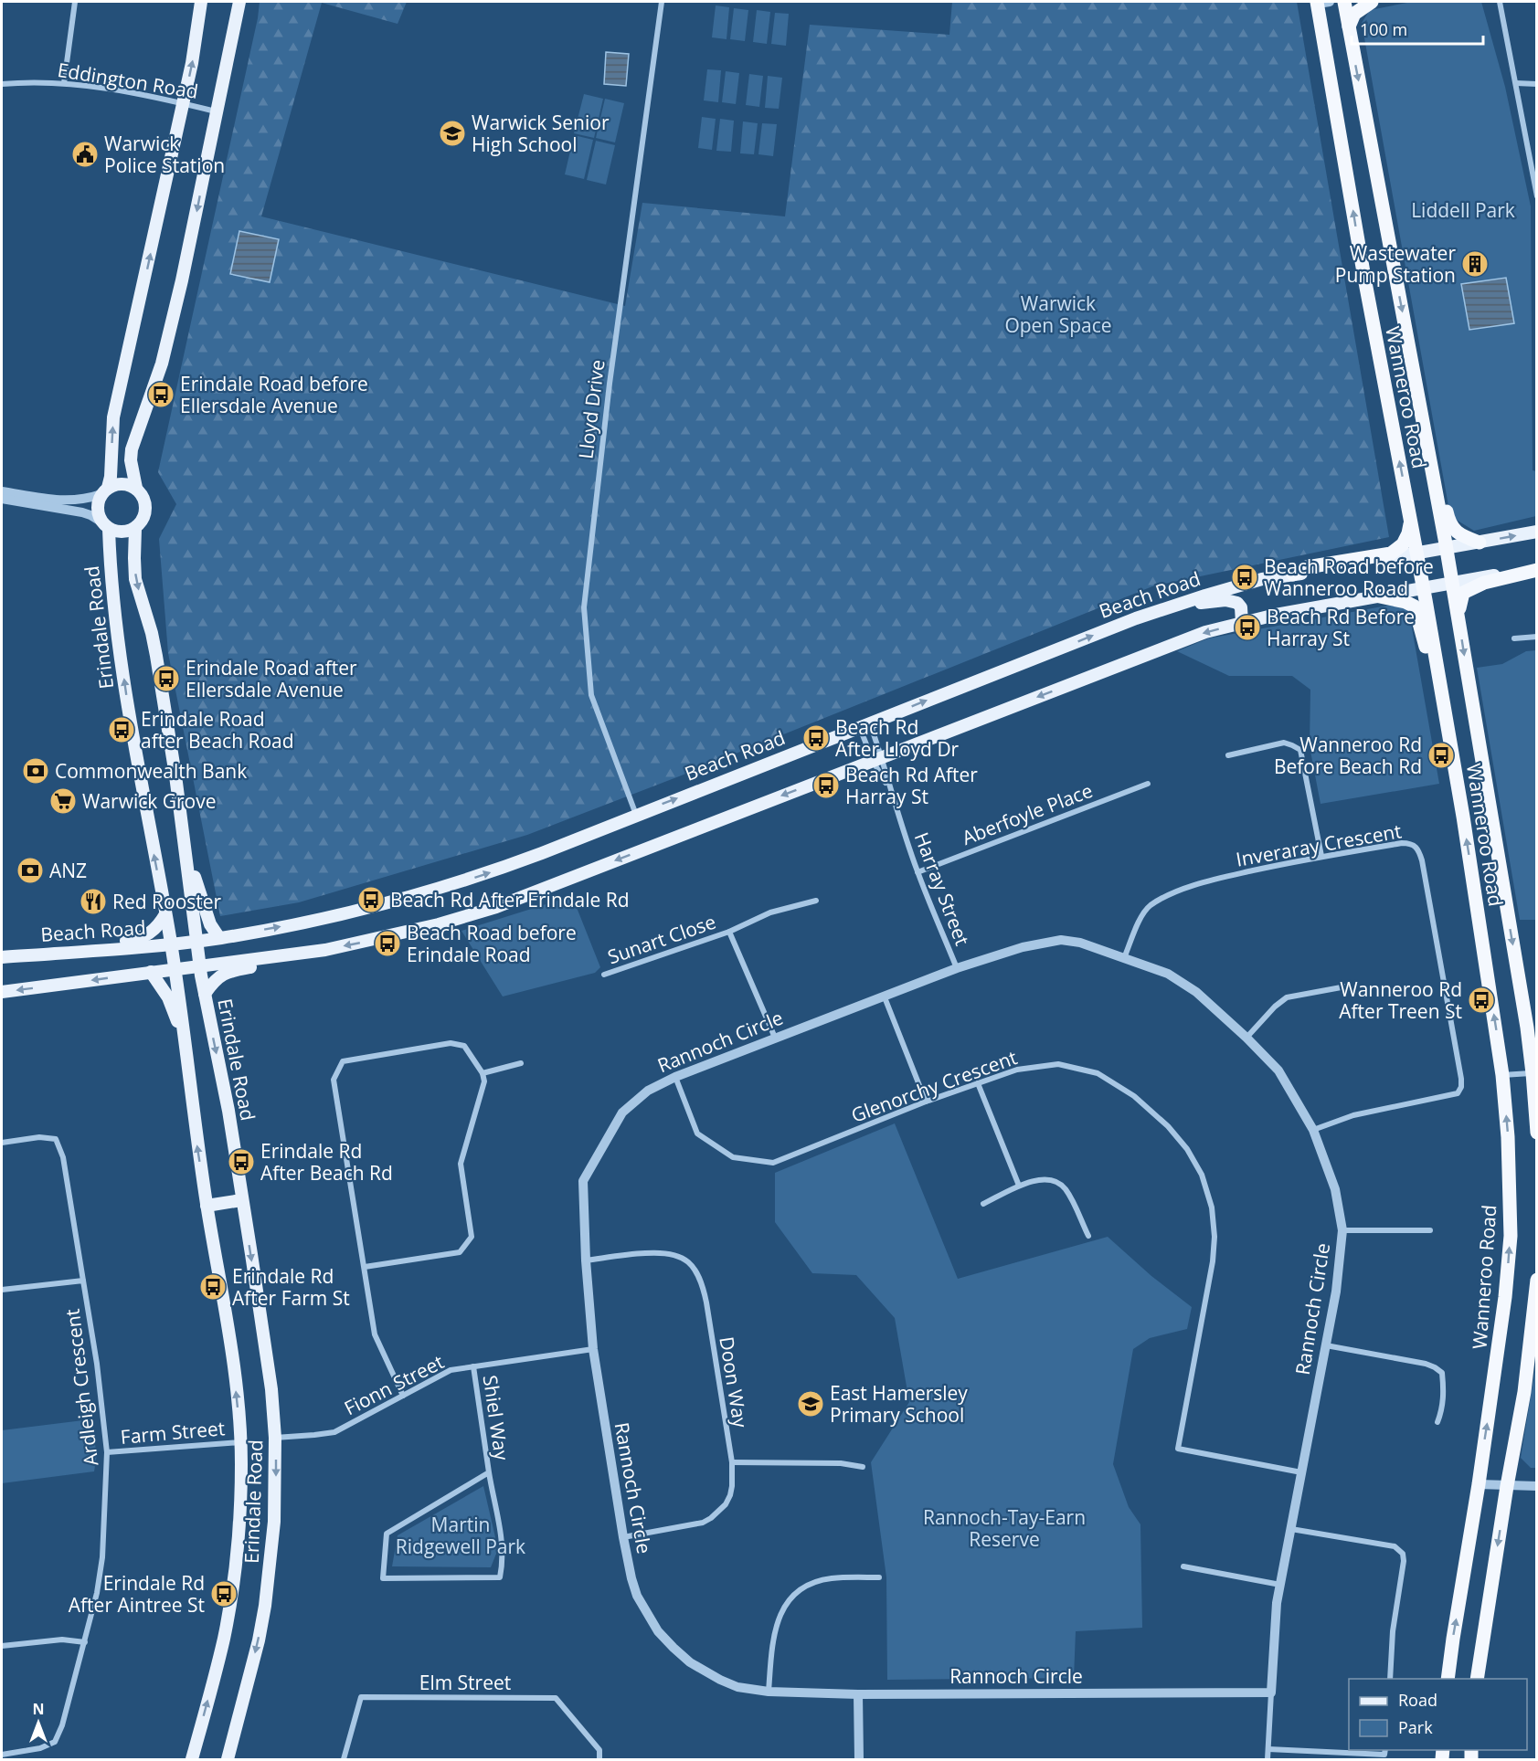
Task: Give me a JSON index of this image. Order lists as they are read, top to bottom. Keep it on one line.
{"streets":{"highway":["Wanneroo Road"],"main road":["Beach Road","Erindale Road"],"street":["Eddington Road","Lloyd Drive","Aberfoyle Place","Inveraray Crescent","Harray Street","Sunart Close","Rannoch Circle","Glenorchy Crescent","Doon Way","Fionn Street","Ardleigh Crescent","Shiel Way","Farm Street","Elm Street"]},"crossings":[["Eddington Road","Erindale Road"],["Wanneroo Road","Beach Road"],["Lloyd Drive","Beach Road"],["Beach Road","Erindale Road"],["Beach Road","Harray Street"],["Erindale Road","Fionn Street"],["Erindale Road","Farm Street"],["Aberfoyle Place","Harray Street"],["Inveraray Crescent","Rannoch Circle"],["Harray Street","Rannoch Circle"],["Sunart Close","Rannoch Circle"],["Rannoch Circle","Glenorchy Crescent"],["Rannoch Circle","Doon Way"],["Rannoch Circle","Fionn Street"],["Fionn Street","Shiel Way"],["Ardleigh Crescent","Farm Street"]],"parks":["Liddell Park","Warwick Open Space","Rannoch-Tay-Earn Reserve","Martin Ridgewell Park"],"places":{"school or university":["Warwick Senior High School","East Hamersley Primary School"],"public building":["Warwick Police Station"],"building":["Wastewater Pump Station"],"bus stop":["Erindale Road before Ellersdale Avenue","Beach Road before Wanneroo Road","Beach Rd Before Harray St","Erindale Road after Ellersdale Avenue","Erindale Road after Beach Road","Beach Rd After Lloyd Dr","Wanneroo Rd Before Beach Rd","Beach Rd After Harray St","Beach Rd After Erindale Rd","Beach Road before Erindale Road","Wanneroo Rd After Treen St","Erindale Rd After Beach Rd","Erindale Rd After Farm St","Erindale Rd After Aintree St"],"bank":["Commonwealth Bank","ANZ"],"supermarket":["Warwick Grove"],"restaurant":["Red Rooster"]},"legend":["Road","Park"],"scale_bar":"100 m","north":"top"}
